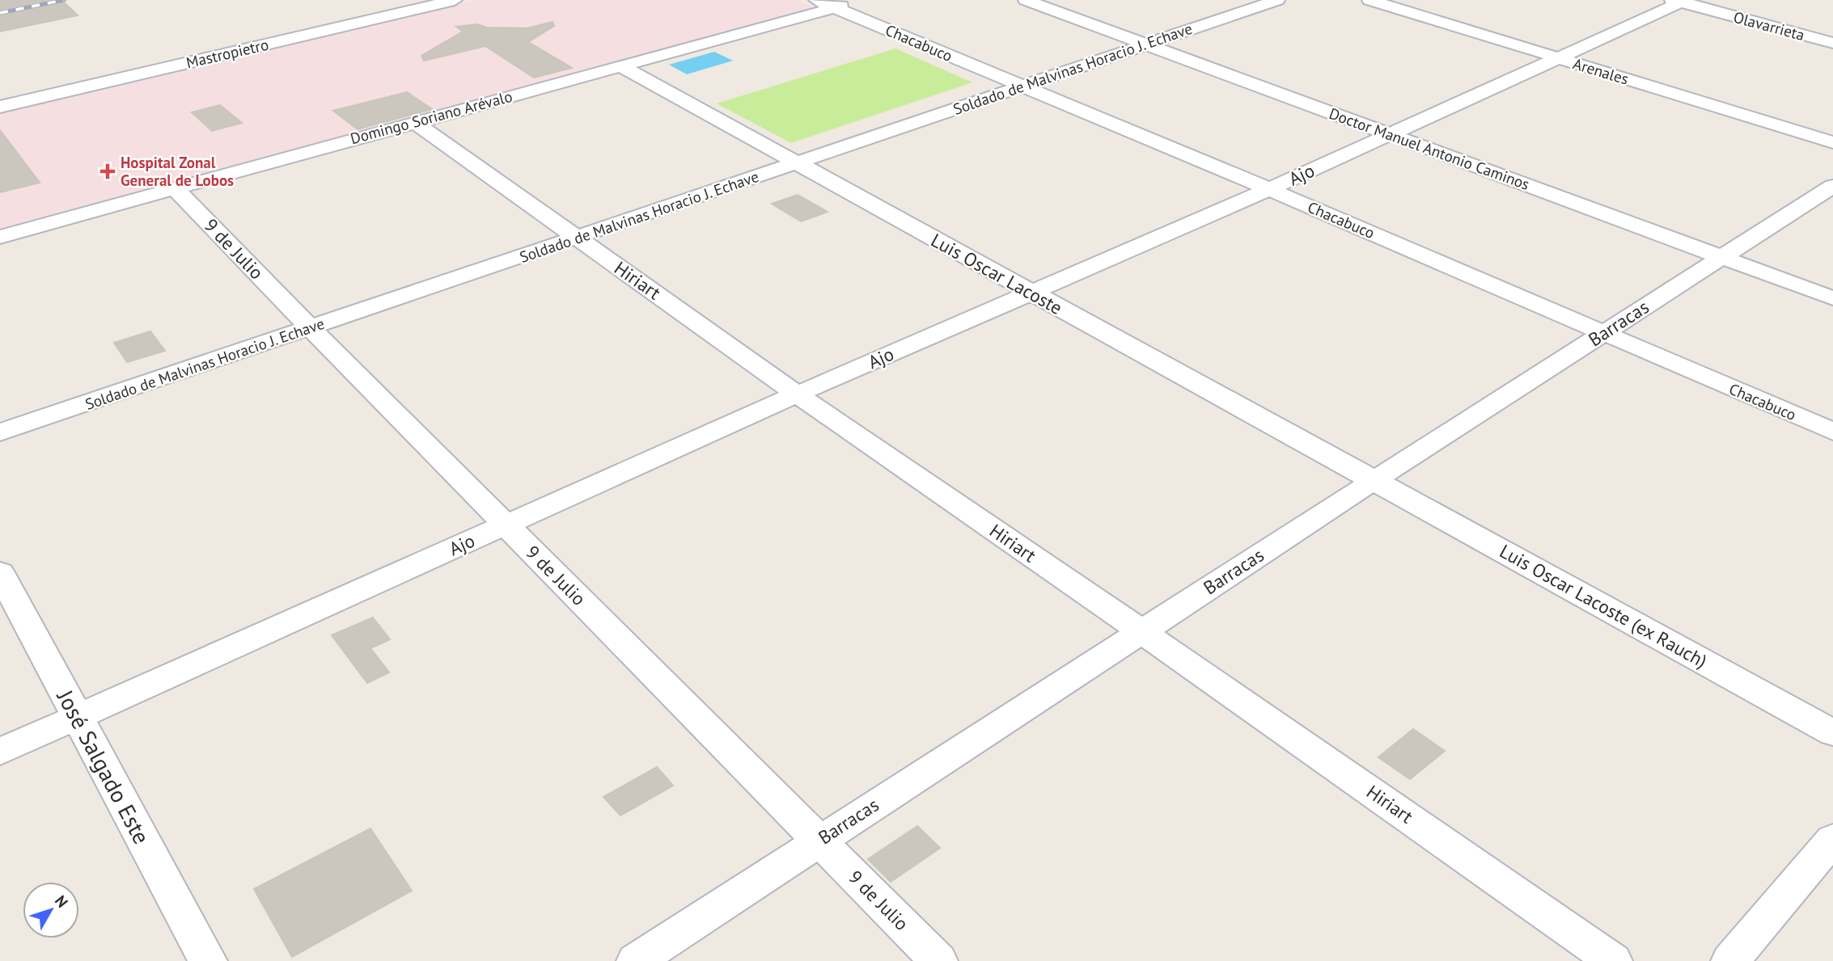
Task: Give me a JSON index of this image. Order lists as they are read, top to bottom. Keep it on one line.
{"streets":{"street":["Olavarrieta","Chacabuco","Mastropietro","Soldado de Malvinas Horacio J. Echave","Arenales","Domingo Soriano Arévalo","Doctor Manuel Antonio Caminos","Ajo","9 de Julio","Luis Oscar Lacoste","Hiriart","Barracas","Luis Oscar Lacoste (ex Rauch)","José Salgado Este"]},"crossings":[["Olavarrieta","Ajo"],["Chacabuco","Soldado de Malvinas Horacio J. Echave"],["Chacabuco","Domingo Soriano Arévalo"],["Chacabuco","Ajo"],["Chacabuco","Barracas"],["Soldado de Malvinas Horacio J. Echave","Doctor Manuel Antonio Caminos"],["Soldado de Malvinas Horacio J. Echave","9 de Julio"],["Soldado de Malvinas Horacio J. Echave","Luis Oscar Lacoste"],["Soldado de Malvinas Horacio J. Echave","Hiriart"],["Arenales","Ajo"],["Domingo Soriano Arévalo","9 de Julio"],["Domingo Soriano Arévalo","Luis Oscar Lacoste"],["Domingo Soriano Arévalo","Hiriart"],["Doctor Manuel Antonio Caminos","Ajo"],["Doctor Manuel Antonio Caminos","Barracas"],["Ajo","9 de Julio"],["Ajo","Luis Oscar Lacoste"],["Ajo","Hiriart"],["Ajo","José Salgado Este"],["9 de Julio","Barracas"],["Luis Oscar Lacoste","Barracas"],["Luis Oscar Lacoste","Luis Oscar Lacoste (ex Rauch)"],["Hiriart","Barracas"],["Barracas","Luis Oscar Lacoste (ex Rauch)"]],"places":{"health":["Hospital Zonal General de Lobos"]},"north":"top right"}
